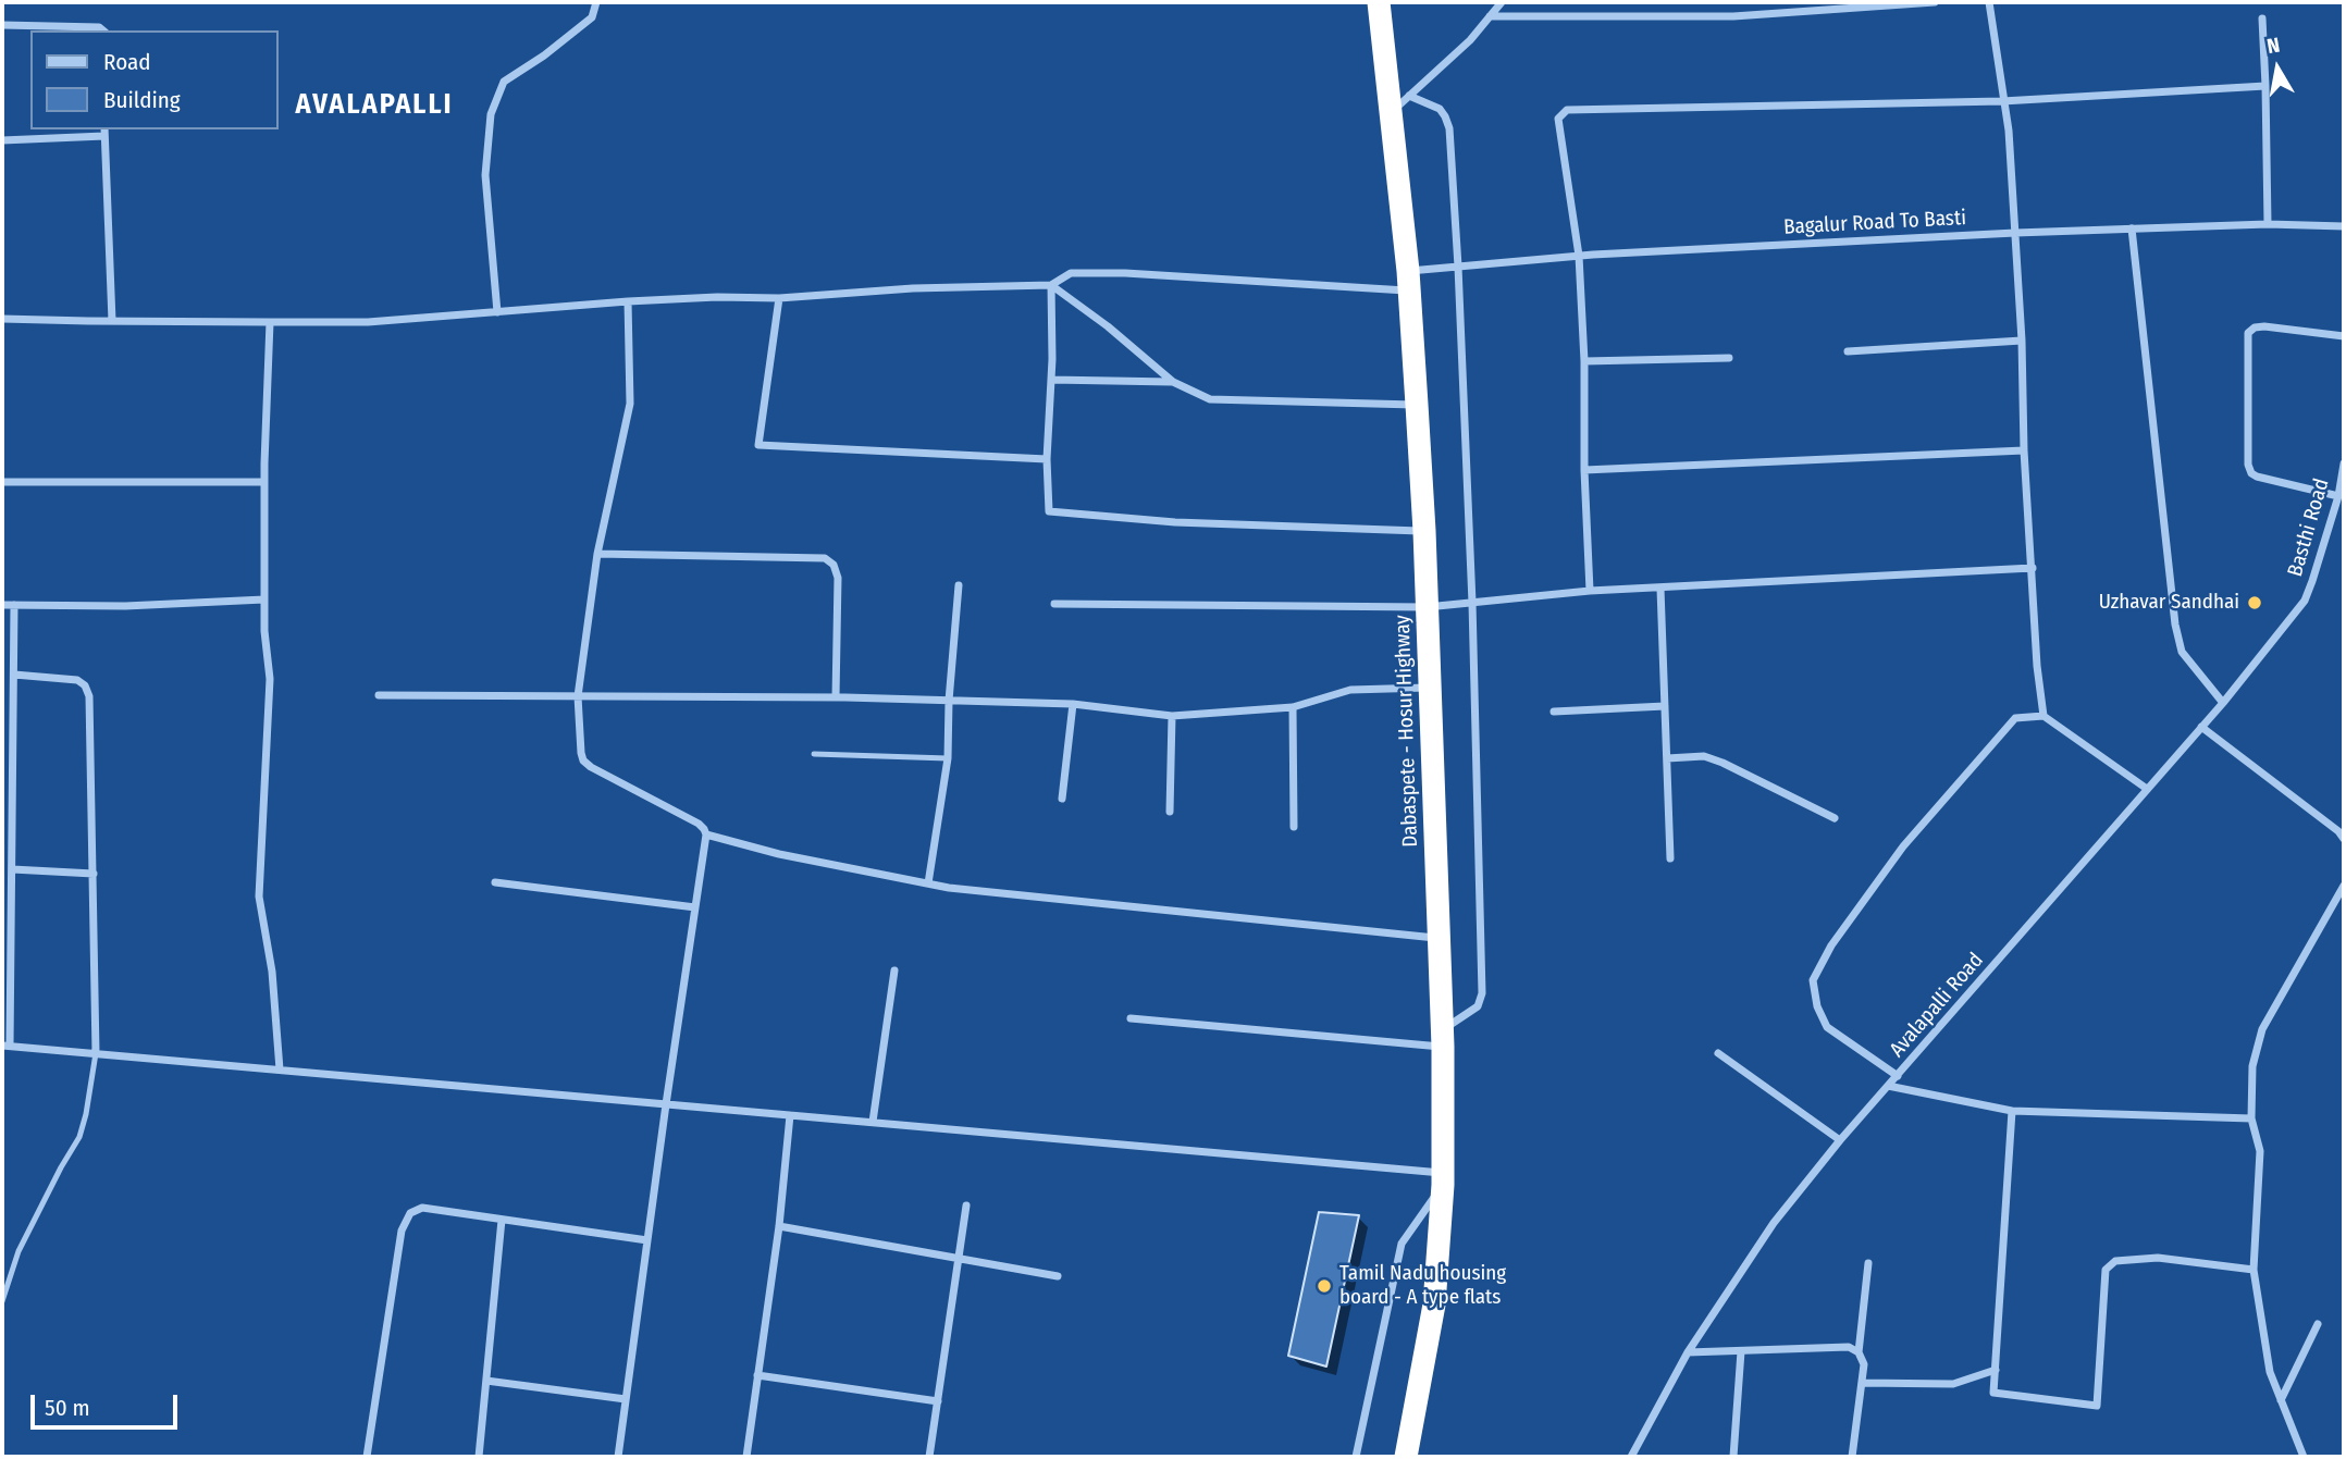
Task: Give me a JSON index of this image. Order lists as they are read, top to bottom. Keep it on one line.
{"streets":{"highway":["Dabaspete - Hosur Highway"],"street":["Bagalur Road To Basti","Basthi Road","Avalapalli Road"]},"crossings":[["Bagalur Road To Basti","Dabaspete - Hosur Highway"],["Basthi Road","Avalapalli Road"]],"districts":["AVALAPALLI"],"places":["Uzhavar Sandhai","Tamil Nadu housing board - A type flats"],"legend":["Road","Building"],"scale_bar":"50 m","north":"top"}
